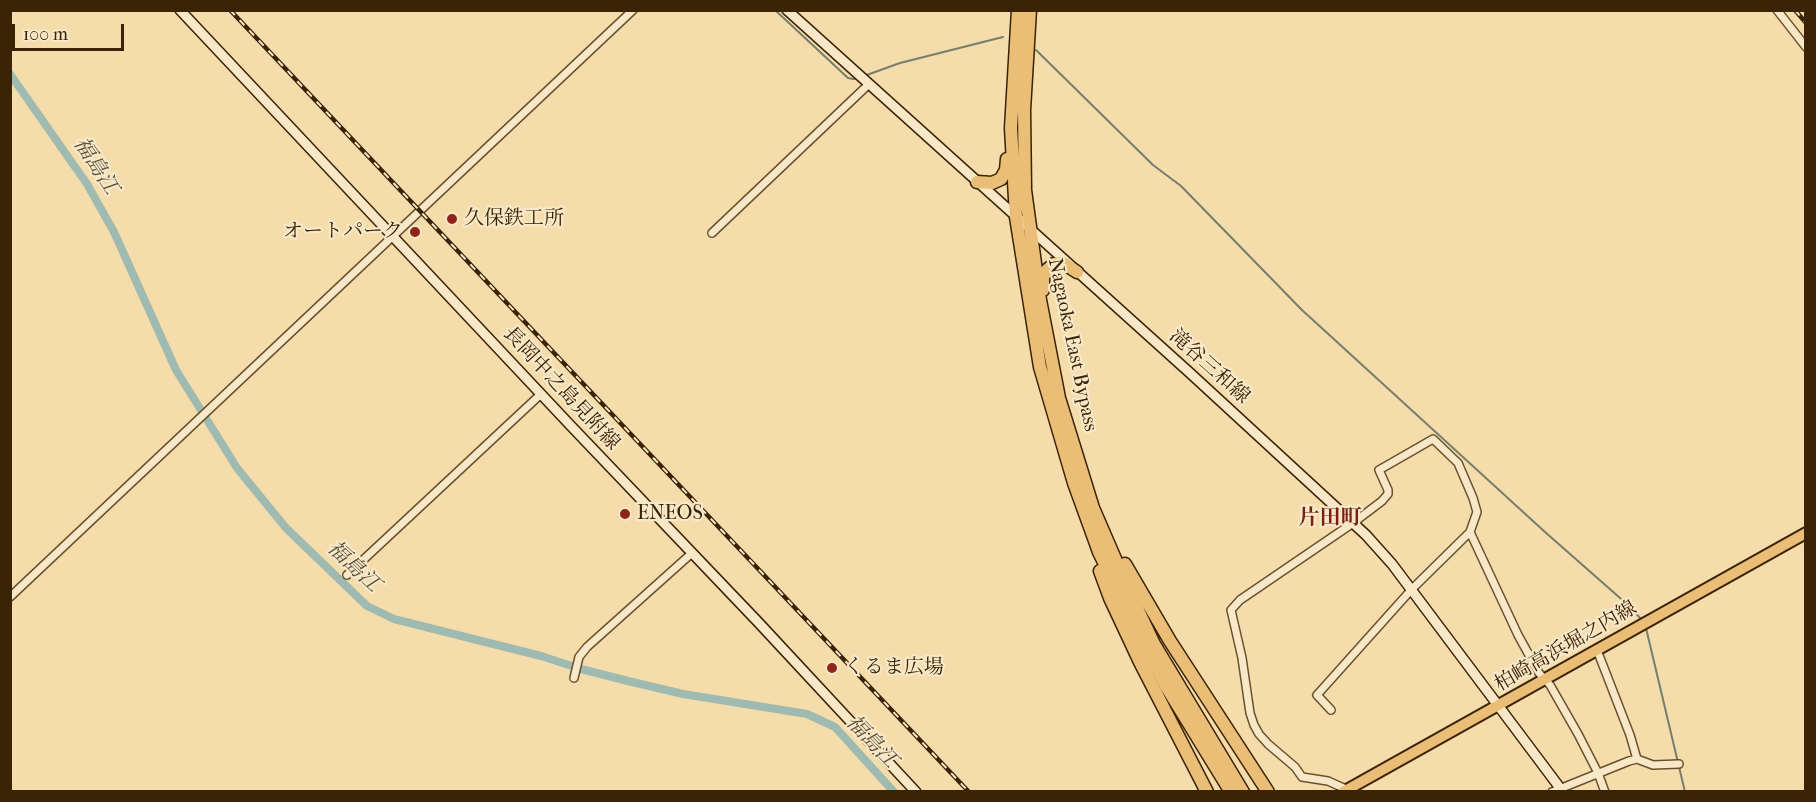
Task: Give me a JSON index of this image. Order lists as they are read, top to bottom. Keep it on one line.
{"streets":{"highway":["Nagaoka East Bypass"],"main road":["滝谷三和線","長岡中之島見附線","柏崎高浜堀之内線"]},"crossings":[["Nagaoka East Bypass","滝谷三和線"],["滝谷三和線","柏崎高浜堀之内線"]],"districts":["片田町"],"water":["福島江"],"places":["久保鉄工所","オートパーク","ENEOS","くるま広場"],"scale_bar":"100 m"}
